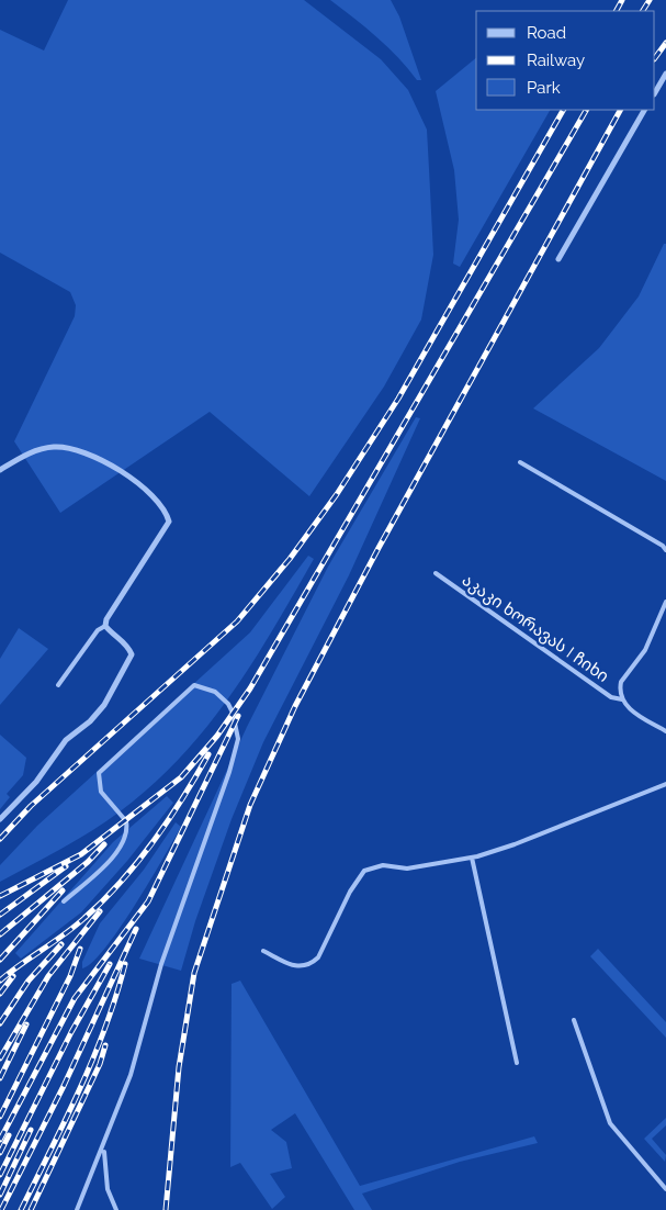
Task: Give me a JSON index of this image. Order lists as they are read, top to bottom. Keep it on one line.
{"streets":{"lane":["აკაკი ხორავას I ჩიხი"]},"legend":["Road","Railway","Park"]}
